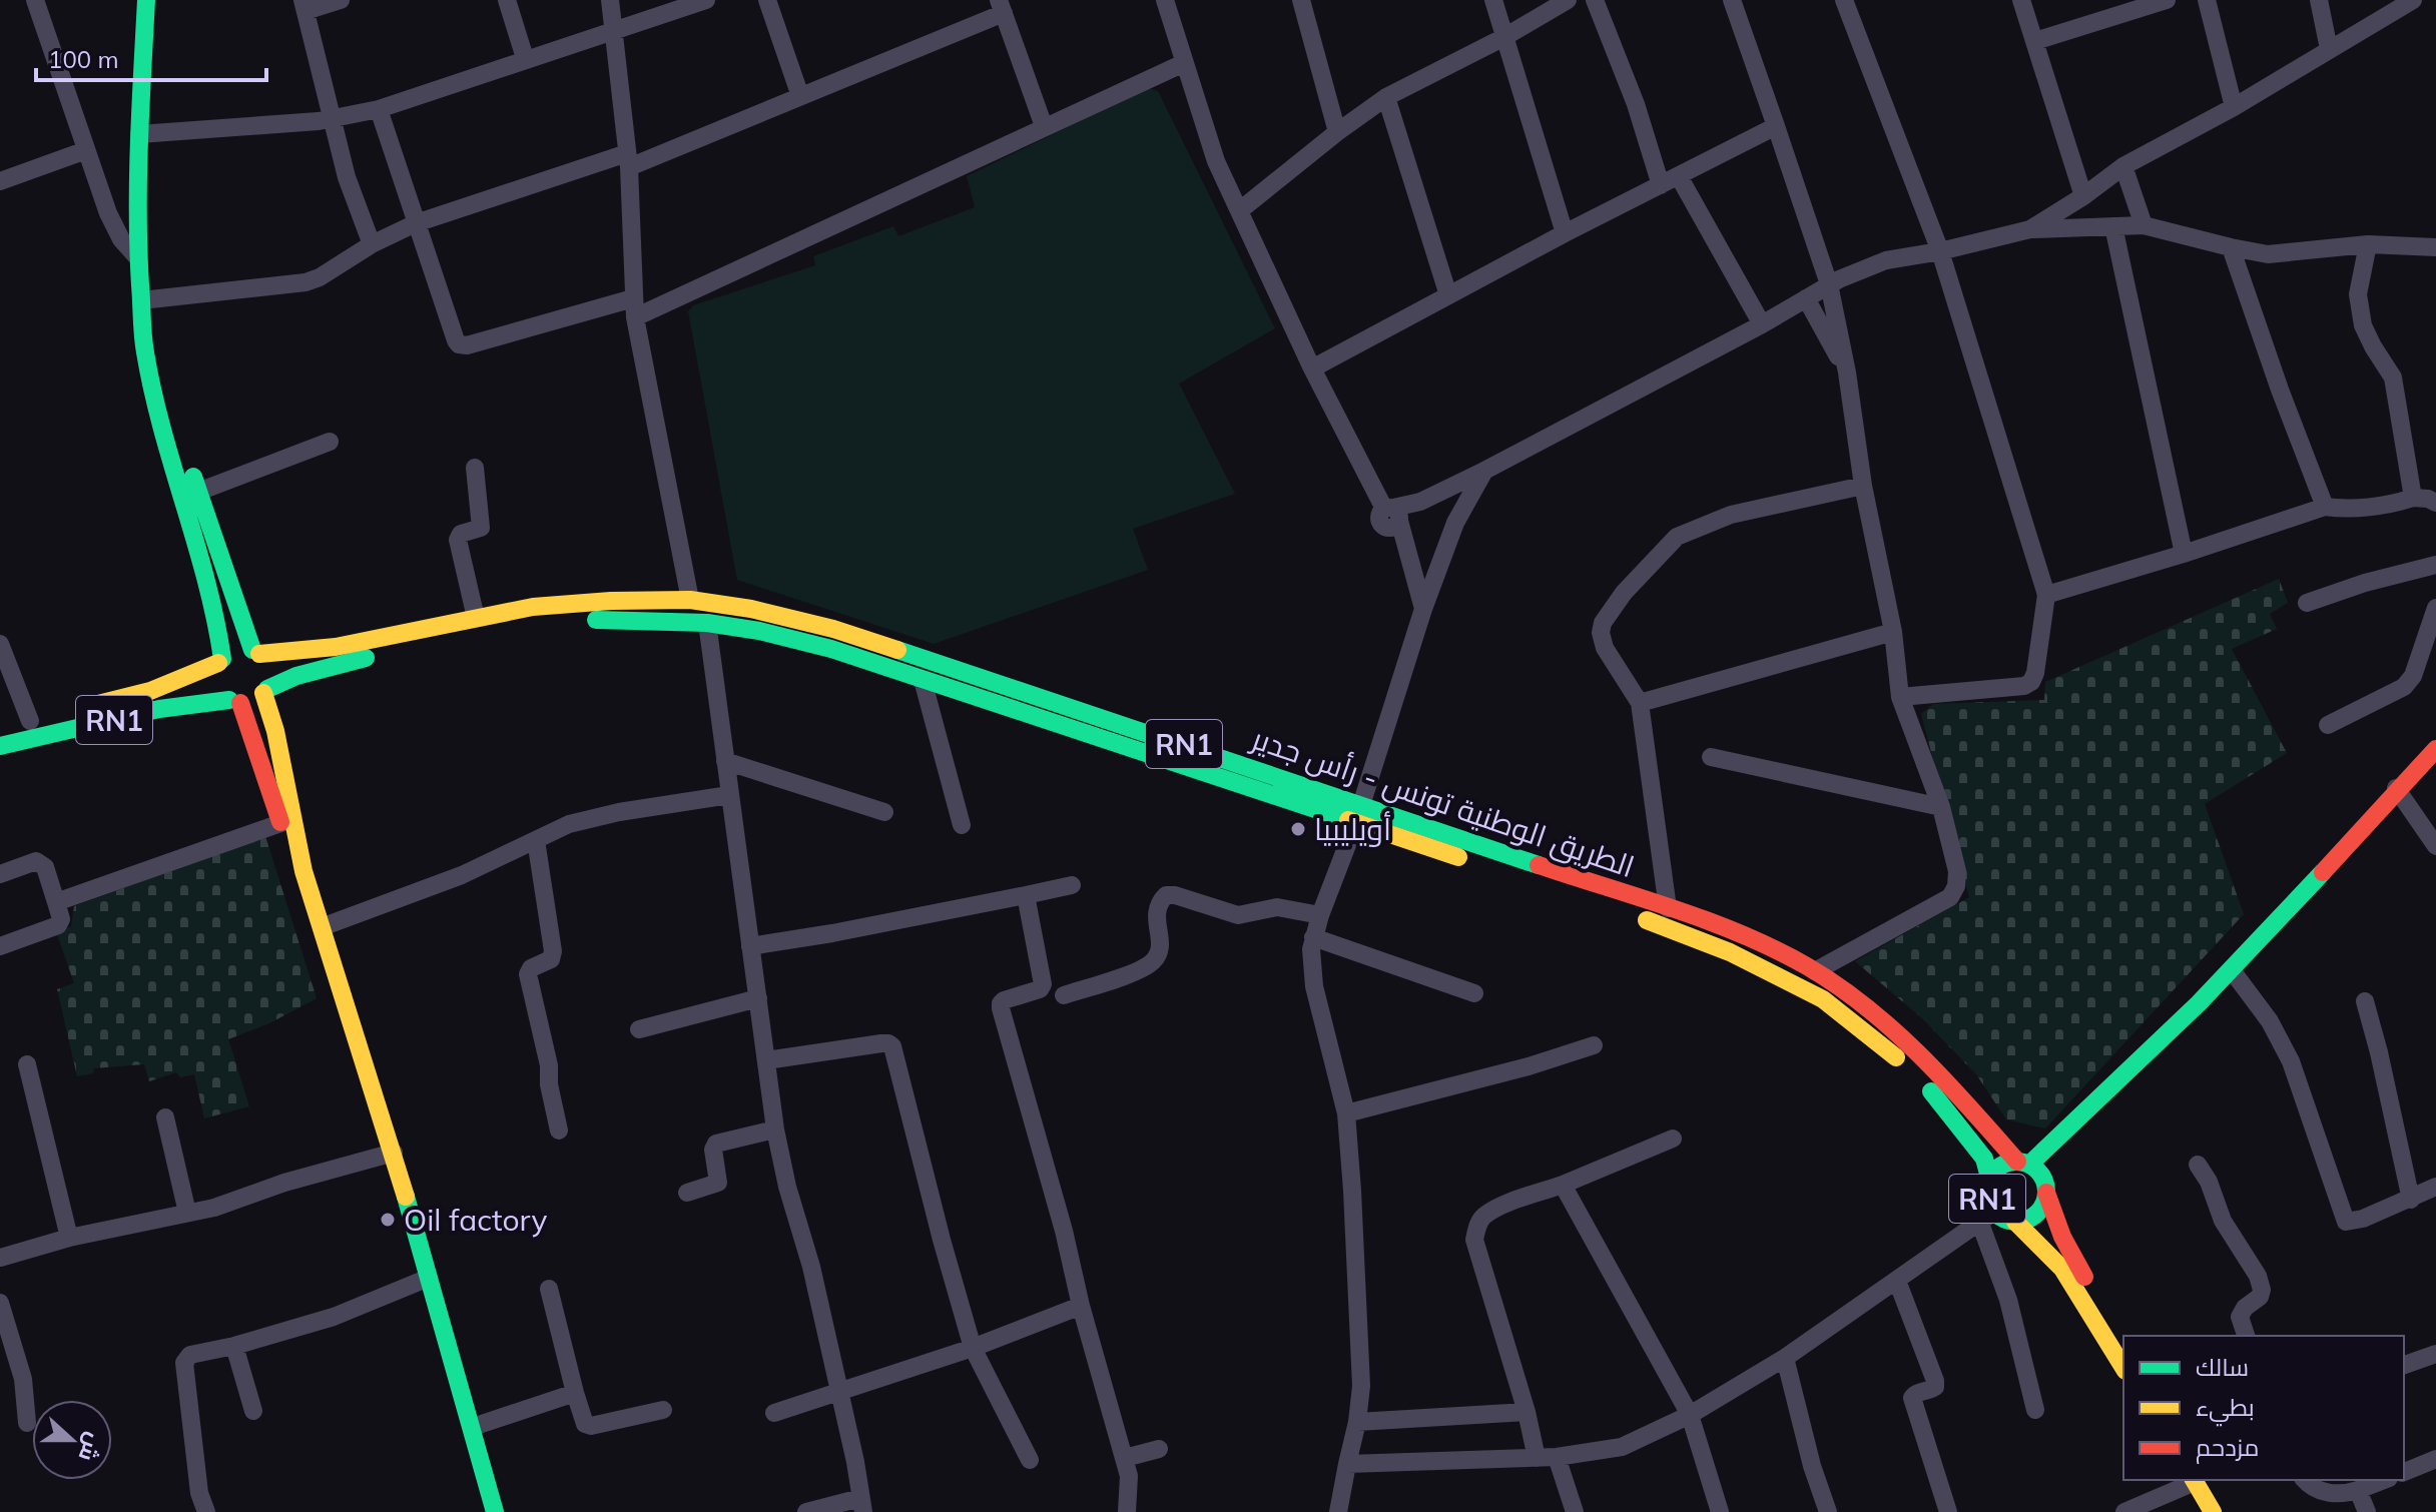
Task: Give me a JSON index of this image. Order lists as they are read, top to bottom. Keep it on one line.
{"streets":{"main road":["RN1","الطريق الوطنية تونس - رأس جدير"]},"crossings":[["RN1","الطريق الوطنية تونس - رأس جدير"]],"places":["أويليبيا","Oil factory"],"legend":["سالك","بطيء","مزدحم"],"scale_bar":"100 m","north":"right"}
